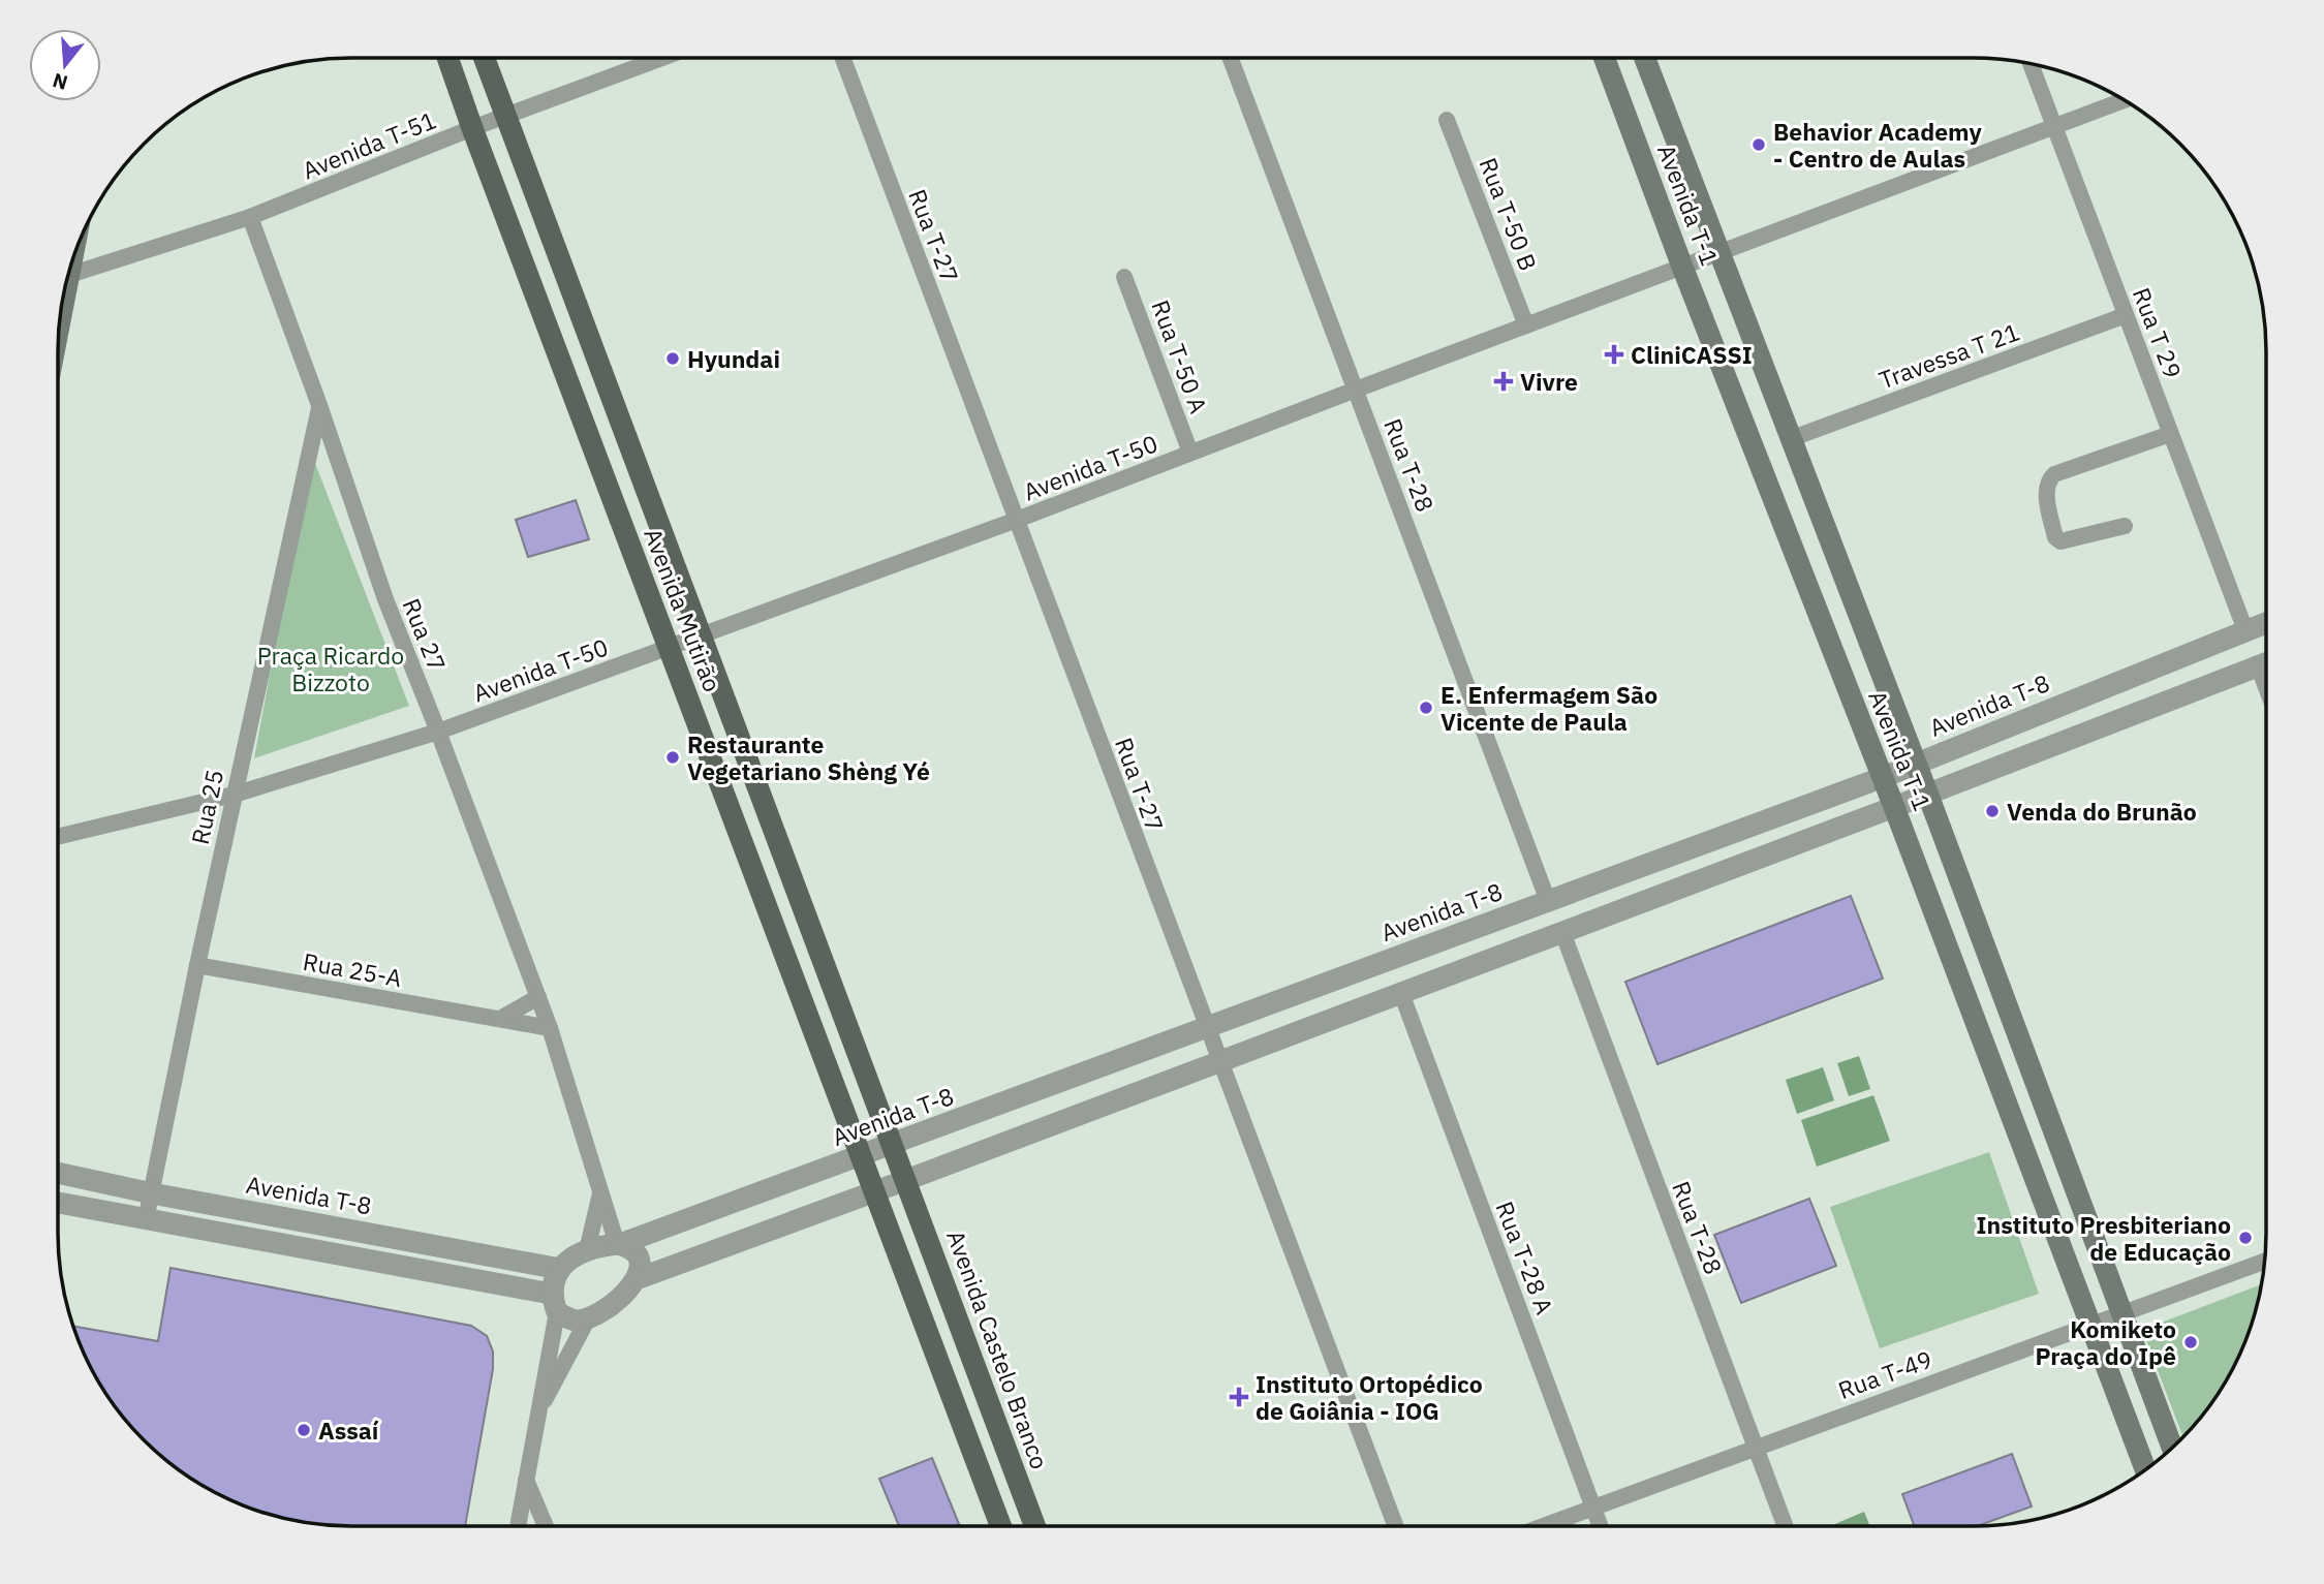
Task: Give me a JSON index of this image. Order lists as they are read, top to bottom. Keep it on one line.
{"streets":{"main road":["Avenida T-1","Avenida Mutirão","Avenida Castelo Branco"],"street":["Avenida T-51","Rua T-50 B","Rua T-27","Rua T 29","Travessa T 21","Rua T-50 A","Rua T-28","Avenida T-50","Rua 27","Avenida T-8","Rua 25","Rua 25-A","Rua T-28 A","Rua T-49"]},"crossings":[["Avenida T-51","Avenida Mutirão"],["Avenida T-51","Rua 27"],["Avenida T-1","Travessa T 21"],["Avenida T-1","Avenida T-50"],["Avenida T-1","Avenida T-8"],["Avenida T-1","Rua T-49"],["Rua T-50 B","Avenida T-50"],["Rua T-27","Avenida T-50"],["Rua T-27","Avenida T-8"],["Rua T 29","Travessa T 21"],["Rua T 29","Avenida T-50"],["Rua T 29","Avenida T-8"],["Rua T-50 A","Avenida T-50"],["Rua T-28","Avenida T-50"],["Rua T-28","Avenida T-8"],["Rua T-28","Rua T-49"],["Avenida T-50","Avenida Mutirão"],["Avenida T-50","Rua 27"],["Avenida T-50","Rua 25"],["Avenida Mutirão","Avenida T-8"],["Avenida Mutirão","Avenida Castelo Branco"],["Rua 27","Avenida T-8"],["Rua 27","Rua 25"],["Rua 27","Rua 25-A"],["Avenida T-8","Rua 25"],["Rua 25","Rua 25-A"],["Rua T-28 A","Rua T-49"]],"parks":["Praça Ricardo Bizzoto"],"places":{"other":["Behavior Academy - Centro de Aulas","Hyundai","E. Enfermagem São Vicente de Paula","Restaurante Vegetariano Shèng Yé","Venda do Brunão","Instituto Presbiteriano de Educação","Komiketo Praça do Ipê","Assaí"],"health":["CliniCASSI","Vivre","Instituto Ortopédico de Goiânia - IOG"]},"north":"bottom"}
